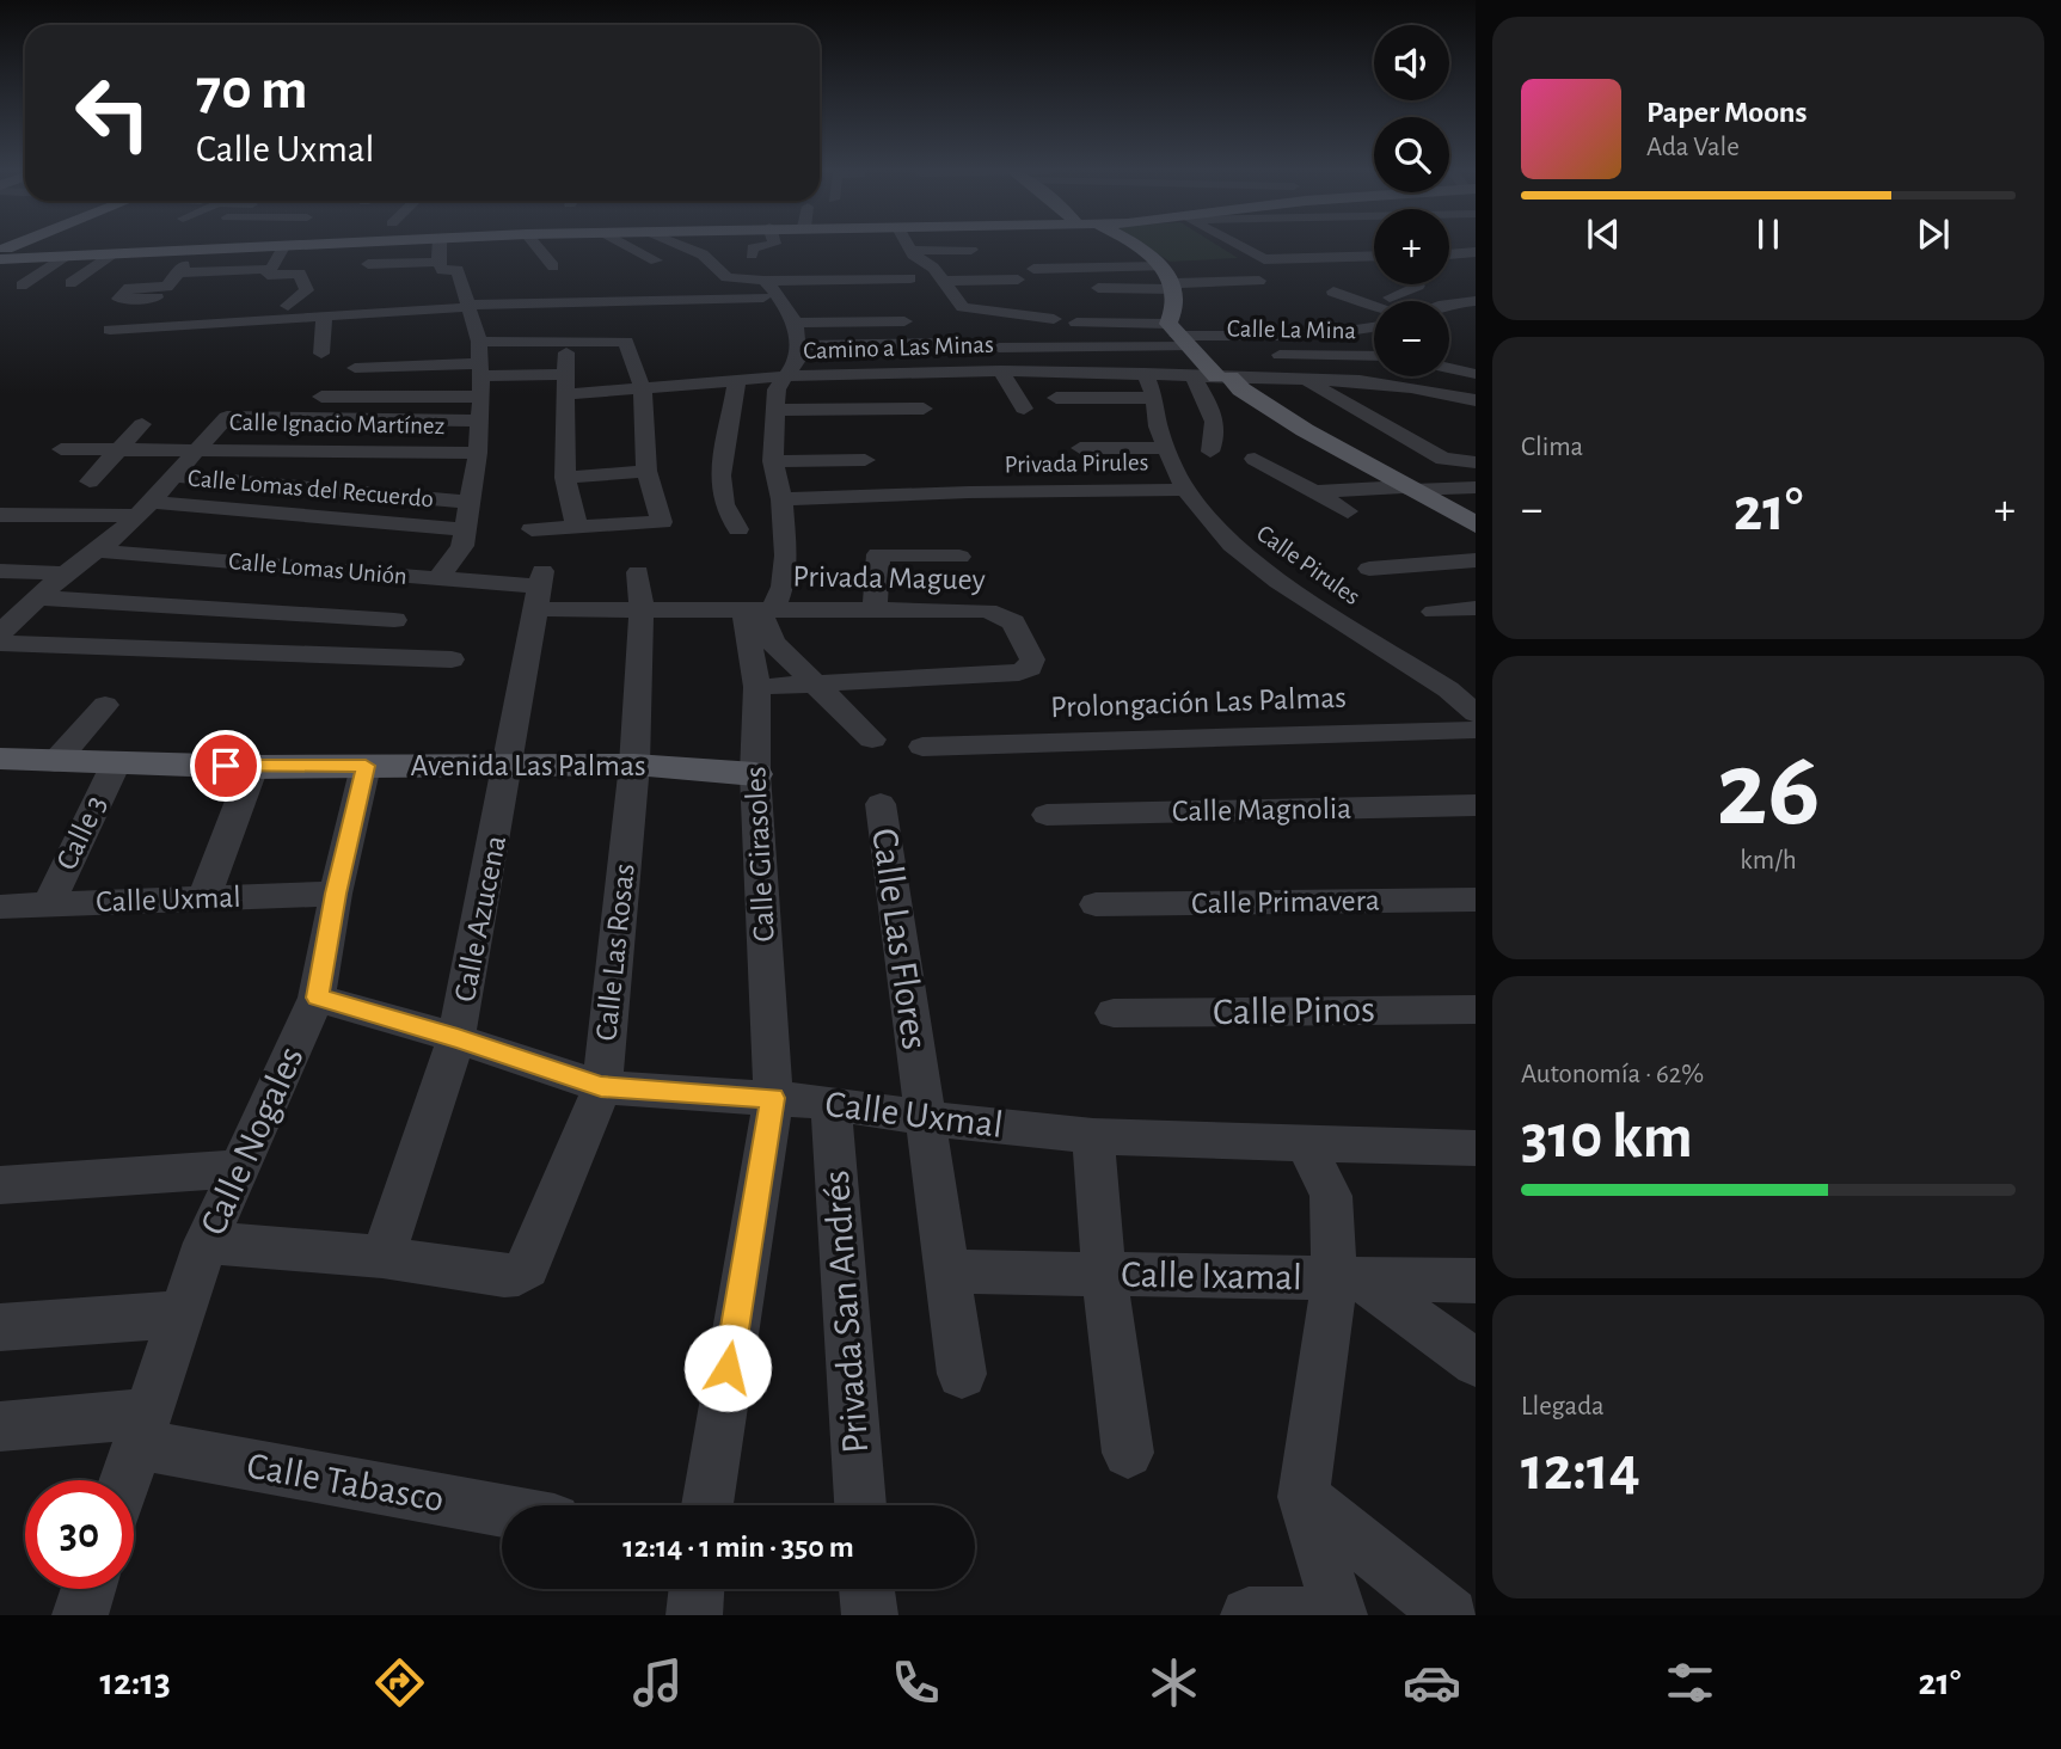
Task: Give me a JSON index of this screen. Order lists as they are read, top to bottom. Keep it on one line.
{"streets":{"main road":["Avenida Las Palmas"],"street":["Calle La Mina","Camino a Las Minas","Calle Ignacio Martínez","Privada Pirules","Calle Lomas del Recuerdo","Calle Pirules","Calle Lomas Unión","Privada Maguey","Prolongación Las Palmas","Calle Magnolia","Calle 3","Calle Girasoles","Calle Uxmal","Calle Primavera","Calle Azucena","Calle Las Flores","Calle Las Rosas","Calle Pinos","Calle Nogales","Calle Ixamal","Privada San Andrés","Calle Tabasco"]},"crossings":[["Camino a Las Minas","Calle Pirules"],["Privada Pirules","Calle Pirules"],["Calle Lomas Unión","Privada Maguey"],["Calle Lomas Unión","Calle Azucena"],["Calle Lomas Unión","Calle Las Rosas"],["Privada Maguey","Calle Girasoles"],["Privada Maguey","Calle Las Rosas"],["Avenida Las Palmas","Calle 3"],["Avenida Las Palmas","Calle Girasoles"],["Avenida Las Palmas","Calle Azucena"],["Avenida Las Palmas","Calle Las Rosas"],["Avenida Las Palmas","Calle Nogales"],["Calle 3","Calle Uxmal"],["Calle Girasoles","Calle Uxmal"],["Calle Uxmal","Calle Azucena"],["Calle Uxmal","Calle Las Flores"],["Calle Uxmal","Calle Las Rosas"],["Calle Uxmal","Calle Nogales"],["Calle Uxmal","Privada San Andrés"],["Calle Las Flores","Calle Ixamal"],["Calle Nogales","Calle Tabasco"]],"page":{"map_buttons":["+","−"],"turn":["70 m","Calle Uxmal"],"song":["Paper Moons","Ada Vale"],"tile":["Clima",["26","km/h"],["Autonomía · 62%","310 km"],["Llegada","12:14"]],"heat":["−","21°","+"],"limit":"30","trip":"12:14 · 1 min · 350 m","tabs":["12:13","21°"]}}
